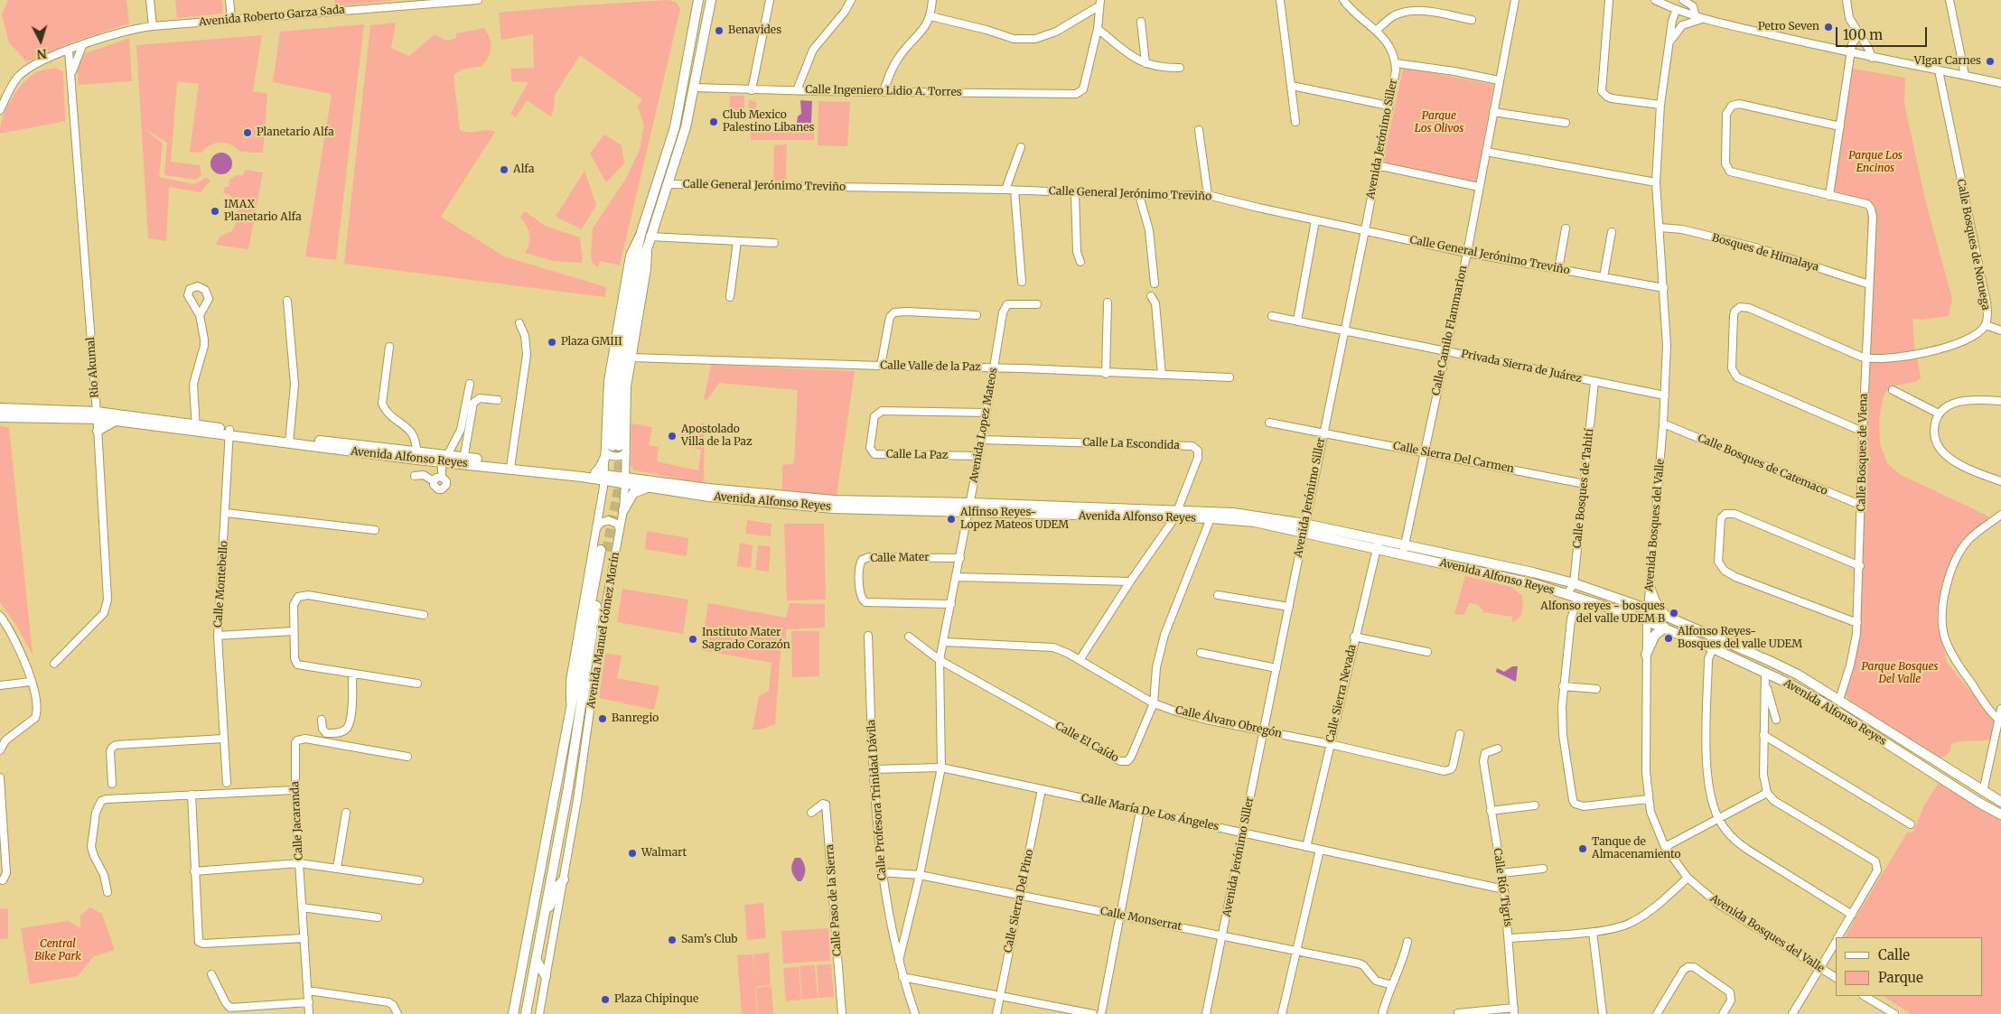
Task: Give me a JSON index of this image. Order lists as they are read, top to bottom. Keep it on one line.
{"streets":{"main road":["Avenida Alfonso Reyes","Avenida Manuel Gómez Morín"],"street":["Avenida Roberto Garza Sada","Calle Ingeniero Lidio A. Torres","Avenida Jerónimo Siller","Calle General Jerónimo Treviño","Calle Bosques de Noruega","Bosques de Himalaya","Calle Camilo Flammarion","Calle Valle de la Paz","Privada Sierra de Juárez","Rio Akumal","Avenida Lopez Mateos","Calle La Escondida","Calle Bosques de Viena","Calle La Paz","Calle Sierra Del Carmen","Calle Bosques de Catemaco","Calle Bosques de Tahití","Avenida Bosques del Valle","Calle Mater","Calle Montebello","Calle Sierra Nevada","Calle Álvaro Obregón","Calle El Caído","Calle Profesora Trinidad Dávila","Calle María De Los Ángeles","Calle Jacaranda","Calle Río Tigris","Calle Paso de la Sierra","Calle Sierra Del Pino","Calle Monserrat"]},"crossings":[["Avenida Roberto Garza Sada","Rio Akumal"],["Calle Ingeniero Lidio A. Torres","Avenida Manuel Gómez Morín"],["Avenida Jerónimo Siller","Calle General Jerónimo Treviño"],["Avenida Jerónimo Siller","Privada Sierra de Juárez"],["Avenida Jerónimo Siller","Avenida Alfonso Reyes"],["Avenida Jerónimo Siller","Calle Sierra Del Carmen"],["Avenida Jerónimo Siller","Calle Álvaro Obregón"],["Avenida Jerónimo Siller","Calle María De Los Ángeles"],["Avenida Jerónimo Siller","Calle Monserrat"],["Calle General Jerónimo Treviño","Calle Camilo Flammarion"],["Calle General Jerónimo Treviño","Avenida Bosques del Valle"],["Calle General Jerónimo Treviño","Avenida Manuel Gómez Morín"],["Calle Bosques de Noruega","Calle Bosques de Viena"],["Bosques de Himalaya","Calle Bosques de Viena"],["Bosques de Himalaya","Avenida Bosques del Valle"],["Calle Camilo Flammarion","Privada Sierra de Juárez"],["Calle Camilo Flammarion","Avenida Alfonso Reyes"],["Calle Camilo Flammarion","Calle Sierra Del Carmen"],["Calle Valle de la Paz","Avenida Lopez Mateos"],["Calle Valle de la Paz","Avenida Manuel Gómez Morín"],["Privada Sierra de Juárez","Calle Bosques de Tahití"],["Privada Sierra de Juárez","Avenida Bosques del Valle"],["Rio Akumal","Avenida Alfonso Reyes"],["Avenida Lopez Mateos","Calle La Escondida"],["Avenida Lopez Mateos","Calle La Paz"],["Avenida Lopez Mateos","Avenida Alfonso Reyes"],["Avenida Lopez Mateos","Calle Mater"],["Avenida Lopez Mateos","Calle Álvaro Obregón"],["Avenida Lopez Mateos","Calle El Caído"],["Avenida Lopez Mateos","Calle Profesora Trinidad Dávila"],["Avenida Lopez Mateos","Calle María De Los Ángeles"],["Avenida Lopez Mateos","Calle Monserrat"],["Calle La Escondida","Avenida Alfonso Reyes"],["Calle La Escondida","Calle Álvaro Obregón"],["Calle Bosques de Viena","Avenida Alfonso Reyes"],["Calle Bosques de Viena","Calle Bosques de Catemaco"],["Avenida Alfonso Reyes","Calle Bosques de Tahití"],["Avenida Alfonso Reyes","Avenida Bosques del Valle"],["Avenida Alfonso Reyes","Calle Montebello"],["Avenida Alfonso Reyes","Avenida Manuel Gómez Morín"],["Avenida Alfonso Reyes","Calle Sierra Nevada"],["Avenida Alfonso Reyes","Calle El Caído"],["Calle Sierra Del Carmen","Calle Bosques de Tahití"],["Calle Bosques de Catemaco","Avenida Bosques del Valle"],["Calle Sierra Nevada","Calle Álvaro Obregón"],["Calle Sierra Nevada","Calle María De Los Ángeles"],["Calle Álvaro Obregón","Calle El Caído"],["Calle Profesora Trinidad Dávila","Calle María De Los Ángeles"],["Calle Profesora Trinidad Dávila","Calle Monserrat"],["Calle María De Los Ángeles","Calle Río Tigris"],["Calle María De Los Ángeles","Calle Sierra Del Pino"],["Calle Sierra Del Pino","Calle Monserrat"]],"parks":["Parque Los Olivos","Parque Los Encinos","Parque Bosques Del Valle","Central Bike Park"],"places":["Petro Seven","Benavides","VIgar Carnes","Club Mexico Palestino Libanes","Planetario Alfa","Alfa","IMAX Planetario Alfa","Plaza GMIII","Apostolado Villa de la Paz","Alfinso Reyes- Lopez Mateos UDEM","Alfonso reyes - bosques del valle UDEM B","Alfonso Reyes- Bosques del valle UDEM","Instituto Mater Sagrado Corazón","Banregio","Tanque de Almacenamiento","Walmart","Sam's Club","Plaza Chipinque"],"legend":["Calle","Parque"],"scale_bar":"100 m","north":"bottom"}
